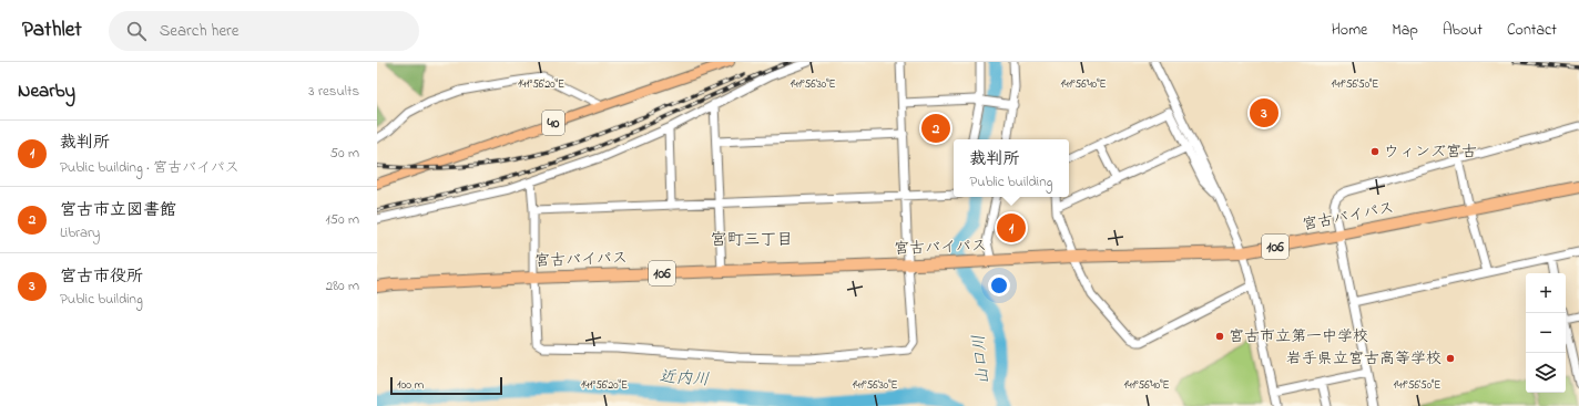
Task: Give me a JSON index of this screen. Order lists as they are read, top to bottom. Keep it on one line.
{"streets":{"highway":["宮古バイパス","106"],"main road":["40"]},"districts":["宮町三丁目"],"water":["山口川","近内川"],"places":["ウィンズ宮古","宮古市立第一中学校","岩手県立宮古高等学校"],"scale_bar":"100 m","page":{"header":"Pathlet","search":"Search here","nav":["Home","Map","About","Contact"],"heading":["Nearby","3 results"],"pins":["3","2","1"],"list":[{"mark":"1","name":"裁判所","note":"Public building · 宮古バイパス","value":"50 m"},{"mark":"2","name":"宮古市立図書館","note":"Library","value":"150 m"},{"mark":"3","name":"宮古市役所","note":"Public building","value":"280 m"}],"popup":["裁判所","Public building"],"map_buttons":["+","−"],"scale":"100 m"},"coordinates":["141°56'20\"E","141°56'30\"E","141°56'40\"E","141°56'50\"E"]}
